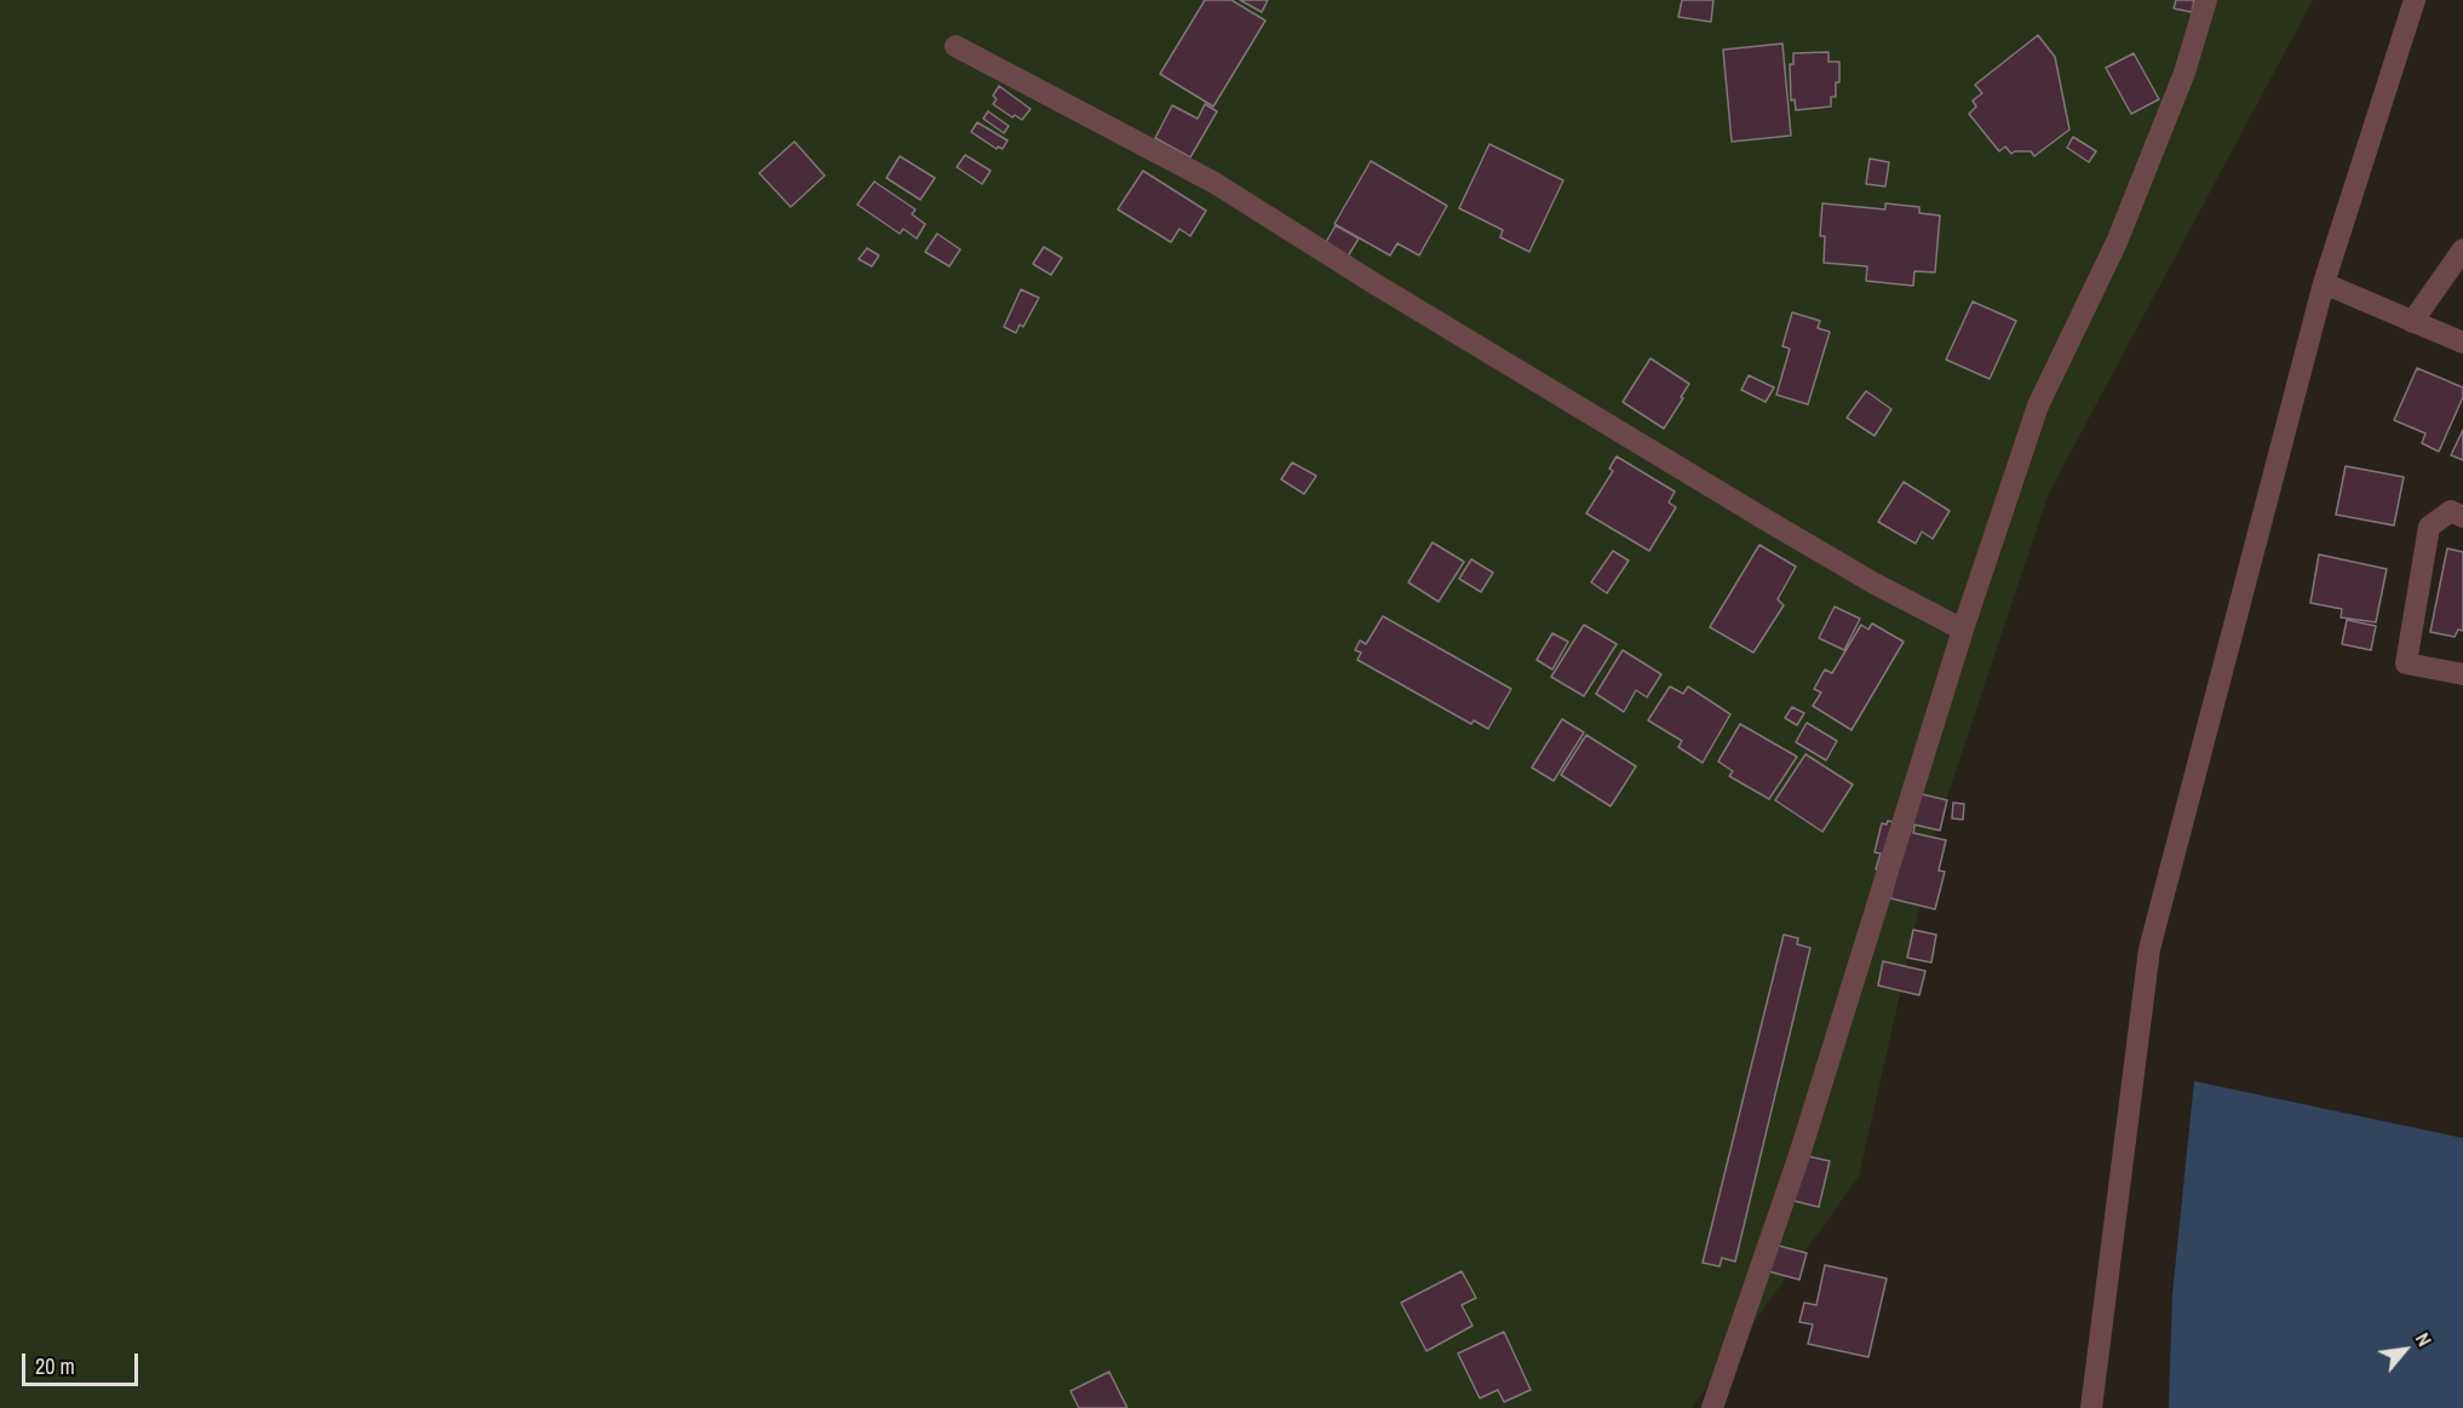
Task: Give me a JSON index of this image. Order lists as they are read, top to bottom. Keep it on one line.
{"scale_bar":"20 m","north":"top right"}
